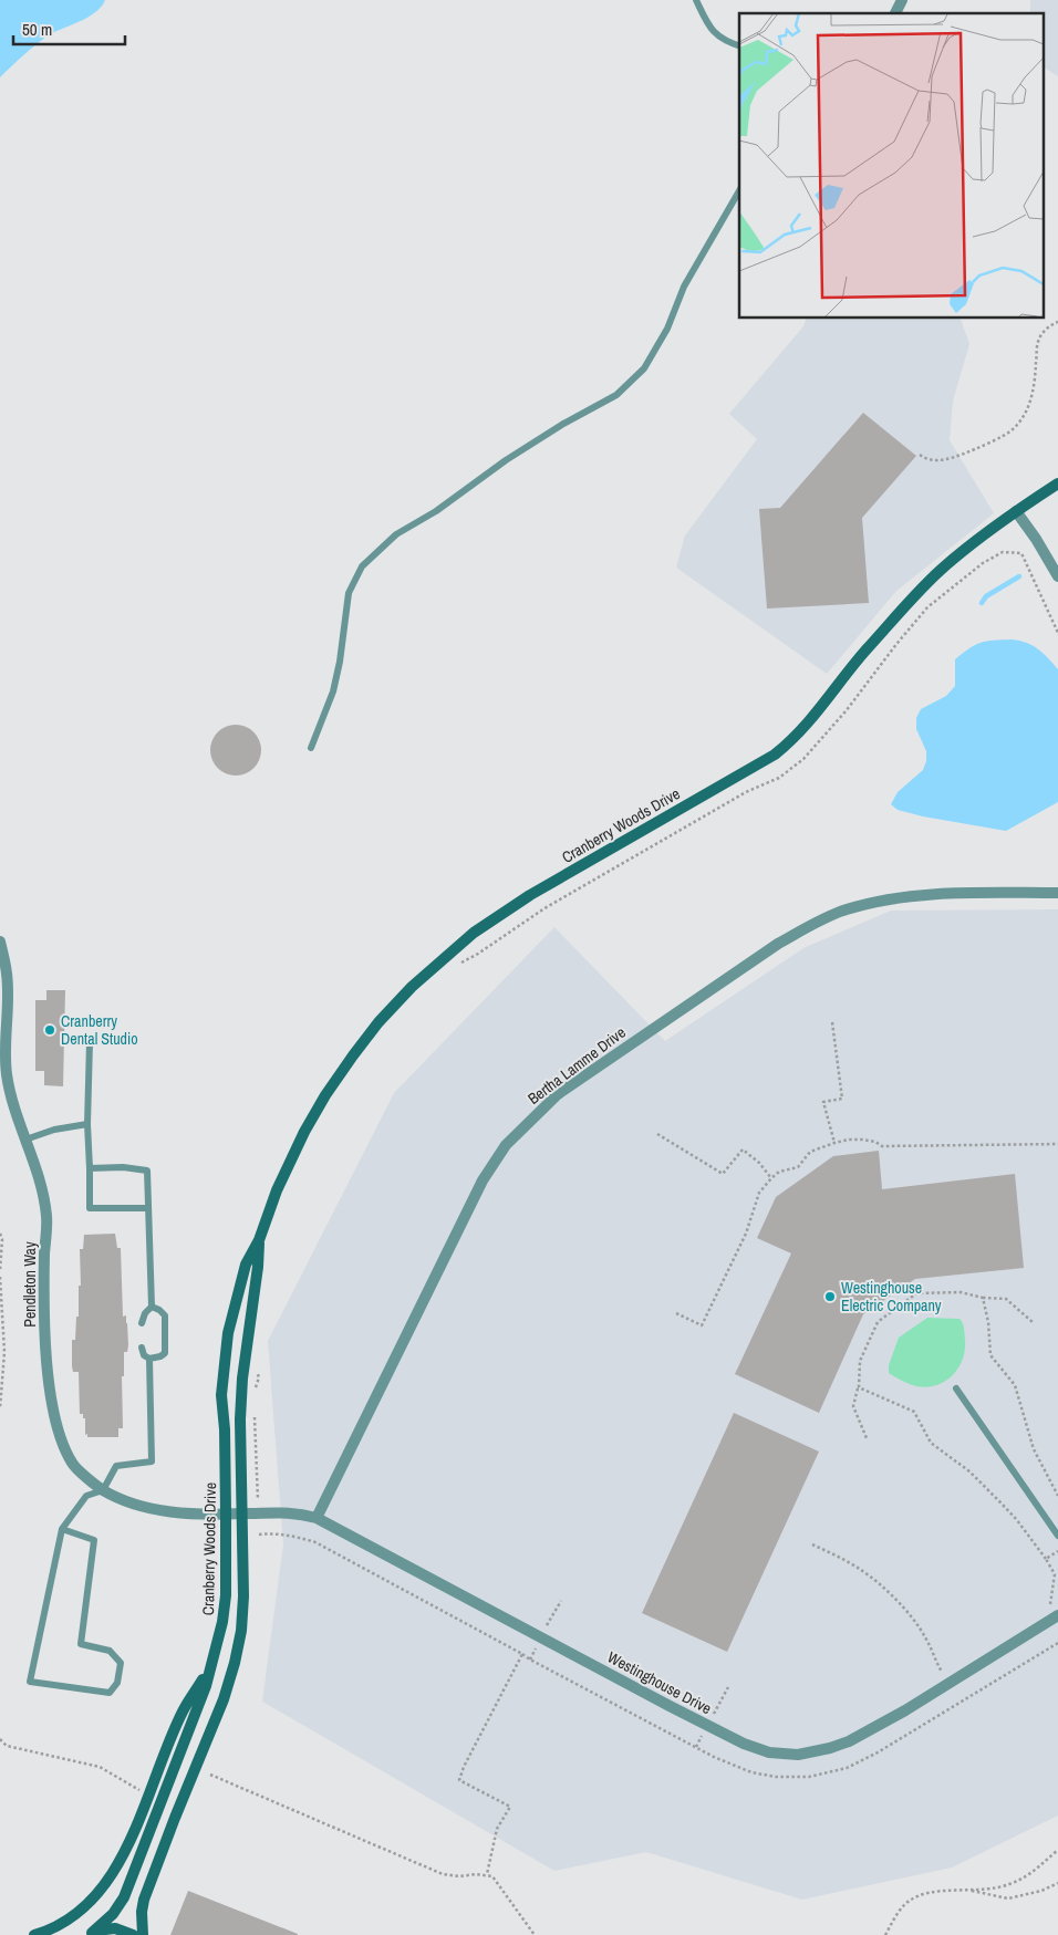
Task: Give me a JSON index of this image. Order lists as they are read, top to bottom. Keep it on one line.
{"streets":{"street":["Cranberry Woods Drive","Bertha Lamme Drive","Pendleton Way","Westinghouse Drive"]},"crossings":[["Cranberry Woods Drive","Pendleton Way"],["Cranberry Woods Drive","Westinghouse Drive"],["Bertha Lamme Drive","Westinghouse Drive"],["Pendleton Way","Westinghouse Drive"]],"places":["Cranberry Dental Studio","Westinghouse Electric Company"],"scale_bar":"50 m"}
